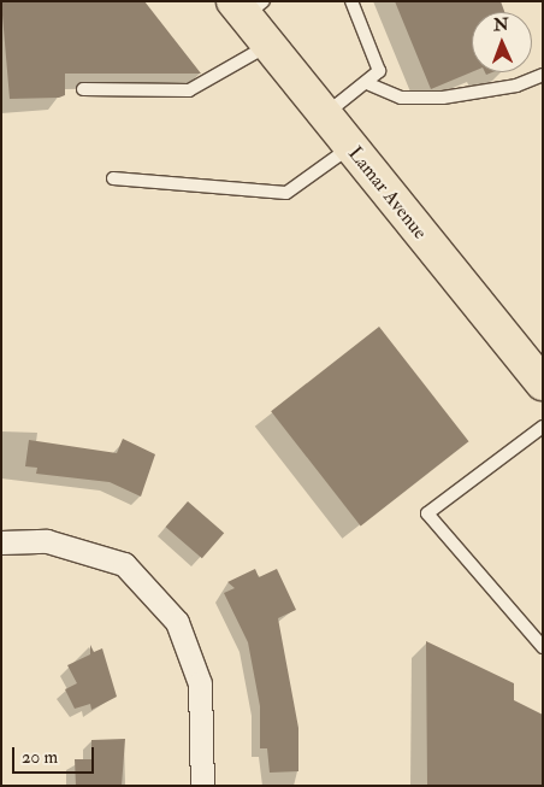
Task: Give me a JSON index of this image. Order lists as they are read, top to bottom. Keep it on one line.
{"streets":{"main road":["Lamar Avenue"]},"scale_bar":"20 m","north":"top"}
